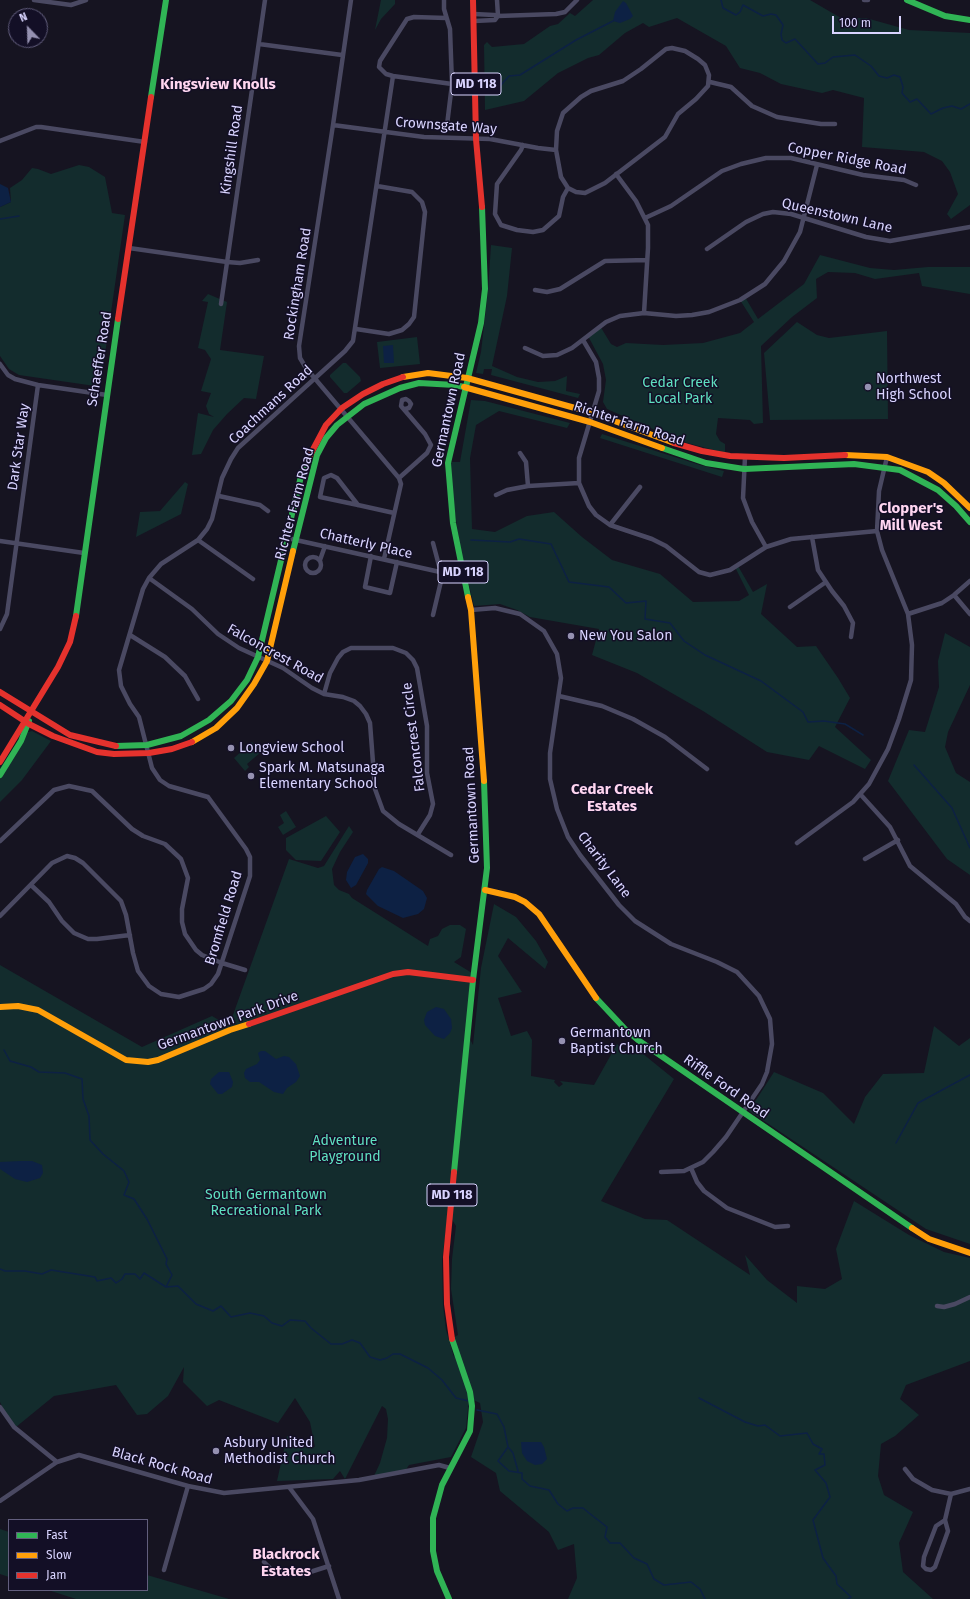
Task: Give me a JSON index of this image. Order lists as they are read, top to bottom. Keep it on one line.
{"streets":{"main road":["MD 118","Schaeffer Road","Germantown Road","Richter Farm Road","Germantown Park Drive","Riffle Ford Road"],"street":["Crownsgate Way","Kingshill Road","Copper Ridge Road","Queenstown Lane","Rockingham Road","Coachmans Road","Dark Star Way","Chatterly Place","Falconcrest Road","Falconcrest Circle","Charity Lane","Bromfield Road","Black Rock Road"]},"crossings":[["Crownsgate Way","Rockingham Road"],["Crownsgate Way","Coachmans Road"],["Crownsgate Way","Germantown Road"],["Rockingham Road","Coachmans Road"],["Rockingham Road","Richter Farm Road"],["Schaeffer Road","Richter Farm Road"],["Coachmans Road","Richter Farm Road"],["Coachmans Road","Falconcrest Road"],["Coachmans Road","Bromfield Road"],["Germantown Road","Richter Farm Road"],["Germantown Road","Charity Lane"],["Germantown Road","Germantown Park Drive"],["Germantown Road","Riffle Ford Road"],["Germantown Road","Black Rock Road"],["Richter Farm Road","Chatterly Place"],["Richter Farm Road","Falconcrest Road"],["Richter Farm Road","Bromfield Road"],["Falconcrest Road","Falconcrest Circle"],["Charity Lane","Riffle Ford Road"]],"districts":["Kingsview Knolls","Clopper's Mill West","Cedar Creek Estates","Blackrock Estates"],"parks":["Cedar Creek Local Park","Adventure Playground","South Germantown Recreational Park"],"places":["Northwest High School","New You Salon","Longview School","Spark M. Matsunaga Elementary School","Germantown Baptist Church","Asbury United Methodist Church"],"legend":["Fast","Slow","Jam"],"scale_bar":"100 m","north":"top left"}
